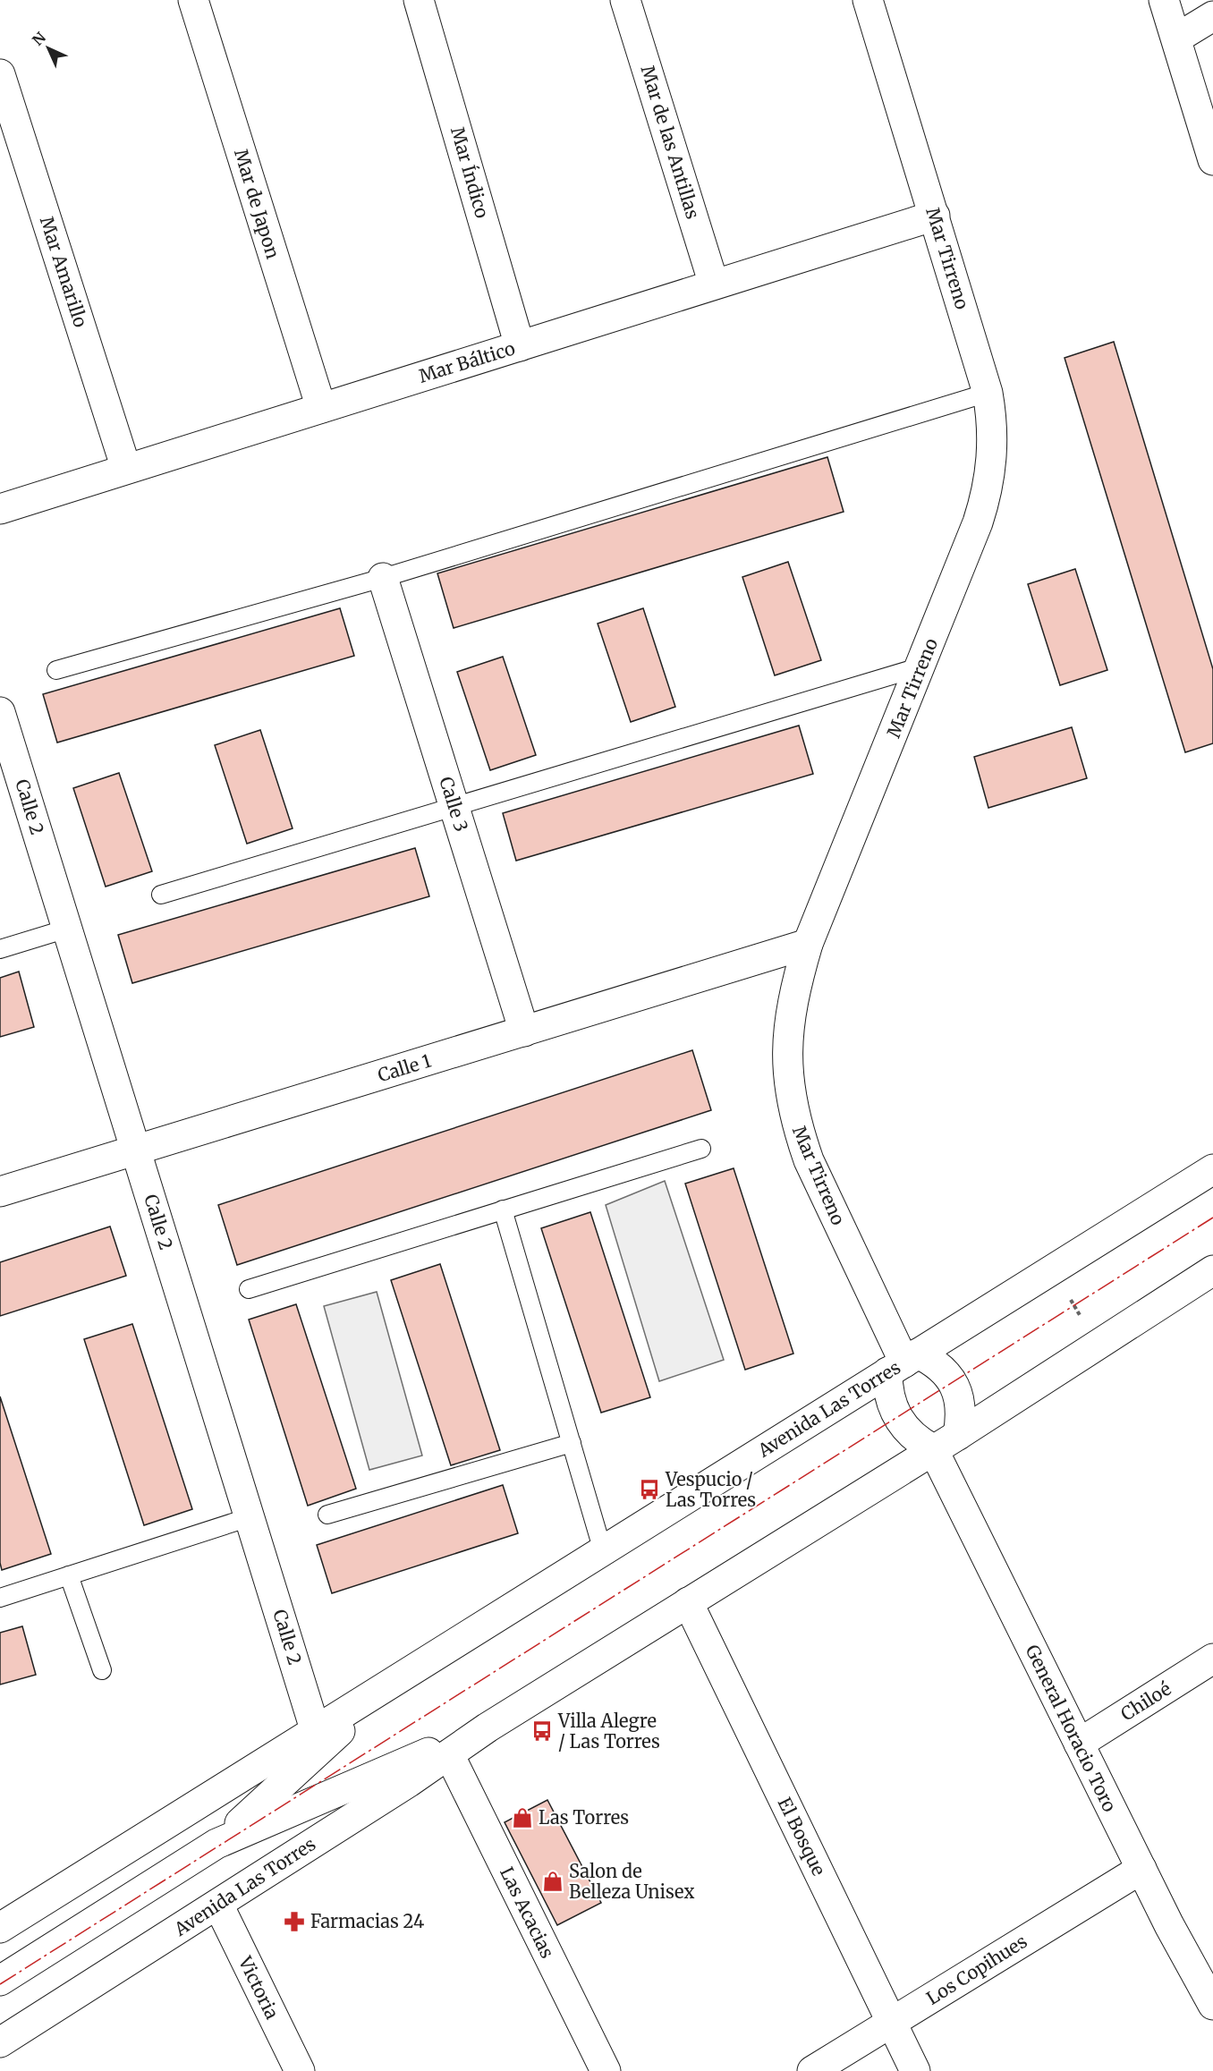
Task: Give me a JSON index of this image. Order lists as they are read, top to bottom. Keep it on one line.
{"streets":{"street":["Mar de las Antillas","Mar Índico","Mar de Japon","Mar Tirreno","Mar Amarillo","Mar Báltico","Calle 3","Calle 2","Calle 1","Avenida Las Torres","Chiloé","General Horacio Toro","El Bosque","Las Acacias","Los Copihues","Victoria"]},"crossings":[["Mar de las Antillas","Mar Báltico"],["Mar Índico","Mar Báltico"],["Mar de Japon","Mar Báltico"],["Mar Tirreno","Mar Báltico"],["Mar Tirreno","Calle 1"],["Mar Tirreno","Avenida Las Torres"],["Mar Tirreno","General Horacio Toro"],["Mar Amarillo","Mar Báltico"],["Calle 3","Calle 1"],["Calle 2","Calle 1"],["Calle 2","Avenida Las Torres"],["Avenida Las Torres","General Horacio Toro"],["Avenida Las Torres","El Bosque"],["Avenida Las Torres","Las Acacias"],["Avenida Las Torres","Victoria"],["Chiloé","General Horacio Toro"],["General Horacio Toro","Los Copihues"],["El Bosque","Los Copihues"]],"places":{"bus stop":["Vespucio / Las Torres","Villa Alegre / Las Torres"],"shop":["Las Torres","Salon de Belleza Unisex"],"pharmacy":["Farmacias 24"]},"north":"top left"}
